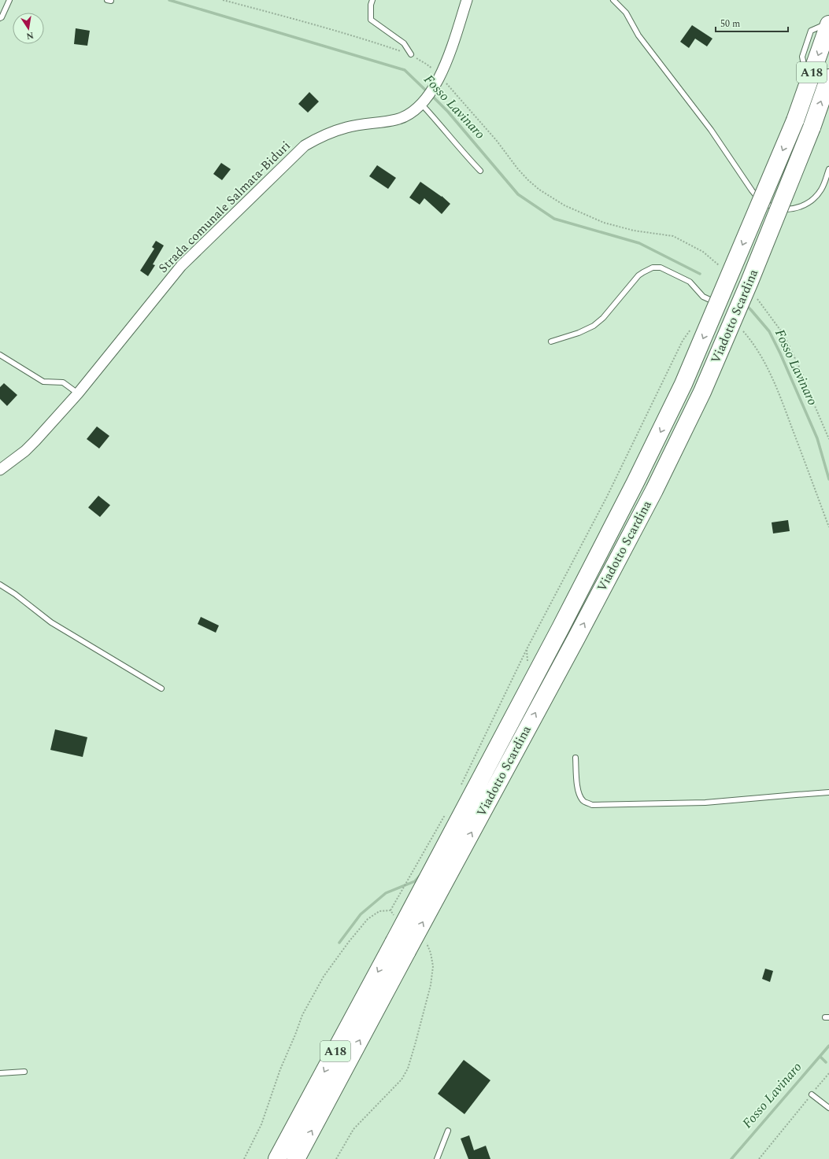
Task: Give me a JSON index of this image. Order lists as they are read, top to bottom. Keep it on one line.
{"streets":{"highway":["A18","Viadotto Scardina"],"street":["Strada comunale Salmata-Biduri"]},"crossings":[["A18","Viadotto Scardina"]],"water":["Fosso Lavinaro"],"scale_bar":"50 m","north":"bottom"}
